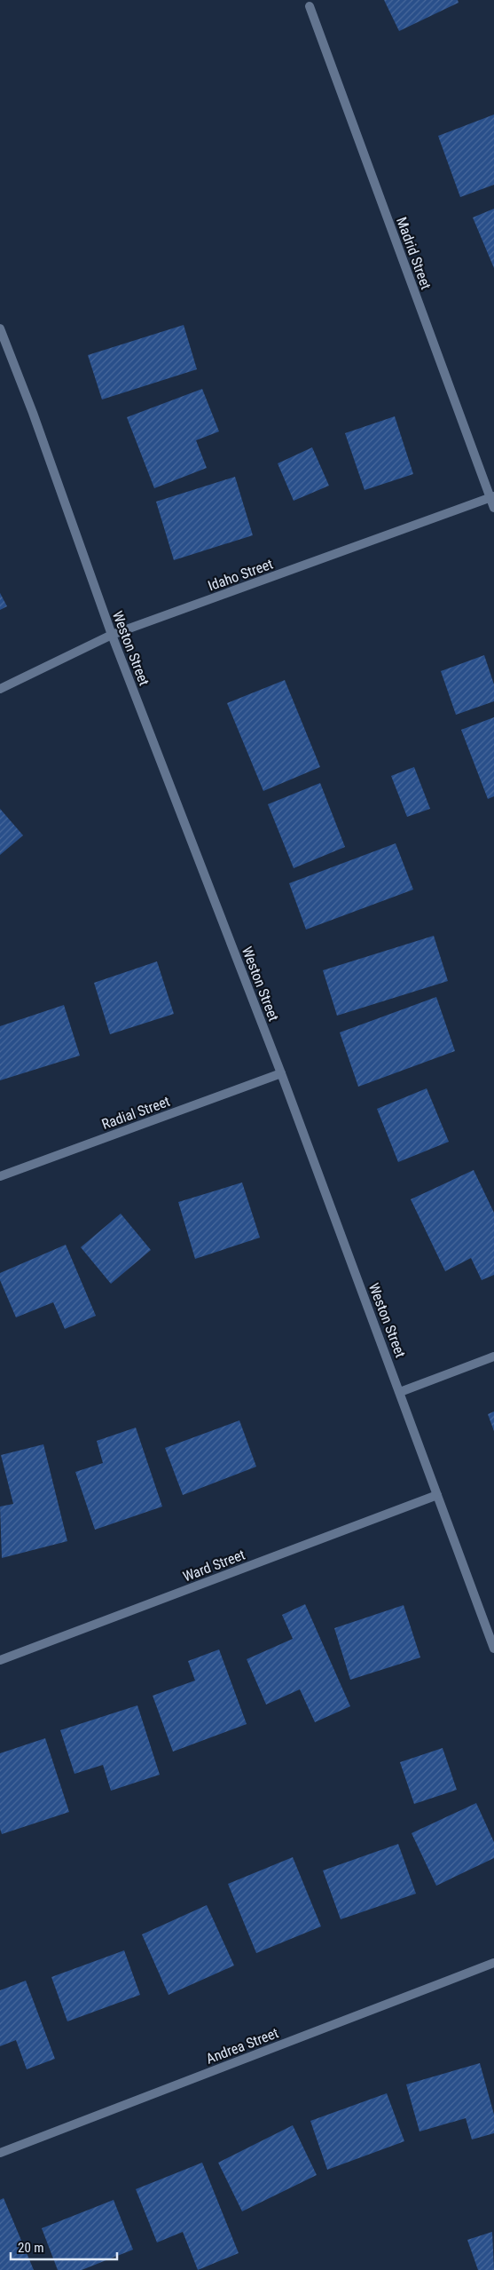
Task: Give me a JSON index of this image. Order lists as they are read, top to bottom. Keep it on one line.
{"streets":{"street":["Madrid Street","Idaho Street","Weston Street","Radial Street","Ward Street","Andrea Street"]},"crossings":[["Madrid Street","Idaho Street"],["Idaho Street","Weston Street"],["Weston Street","Radial Street"],["Weston Street","Ward Street"]],"scale_bar":"20 m"}
